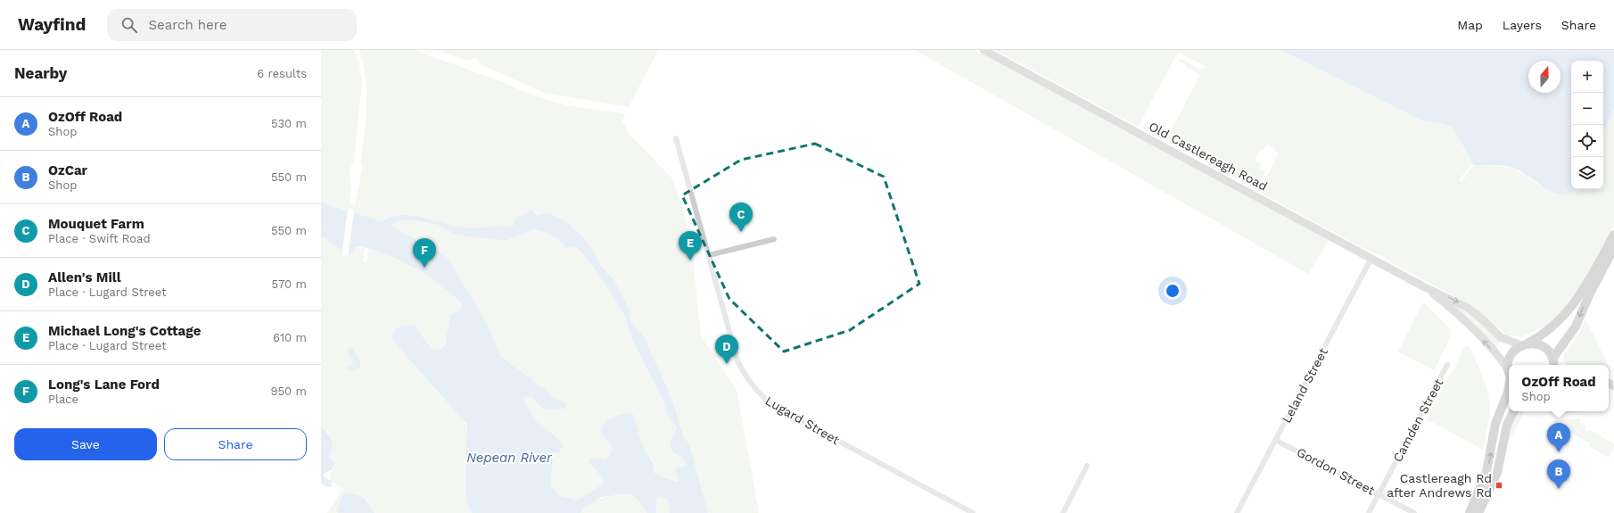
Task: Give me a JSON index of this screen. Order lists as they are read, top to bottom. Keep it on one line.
{"streets":{"street":["Old Castlereagh Road","Leland Street","Lugard Street","Camden Street","Gordon Street"]},"crossings":[["Old Castlereagh Road","Leland Street"],["Leland Street","Gordon Street"],["Camden Street","Gordon Street"]],"water":["Nepean River"],"places":{"transit":["Castlereagh Rd after Andrews Rd"]},"north":"top","page":{"header":"Wayfind","search":"Search here","nav":["Map","Layers","Share"],"heading":["Nearby","6 results"],"map_buttons":["+","−"],"list":[{"mark":"A","name":"OzOff Road","note":"Shop","value":"530 m"},{"mark":"B","name":"OzCar","note":"Shop","value":"550 m"},{"mark":"C","name":"Mouquet Farm","note":"Place · Swift Road","value":"550 m"},{"mark":"D","name":"Allen's Mill","note":"Place · Lugard Street","value":"570 m"},{"mark":"E","name":"Michael Long's Cottage","note":"Place · Lugard Street","value":"610 m"},{"mark":"F","name":"Long's Lane Ford","note":"Place","value":"950 m"}],"pins":["C","E","F","D","A","B"],"popup":["OzOff Road","Shop"],"buttons":["Save","Share"]}}
